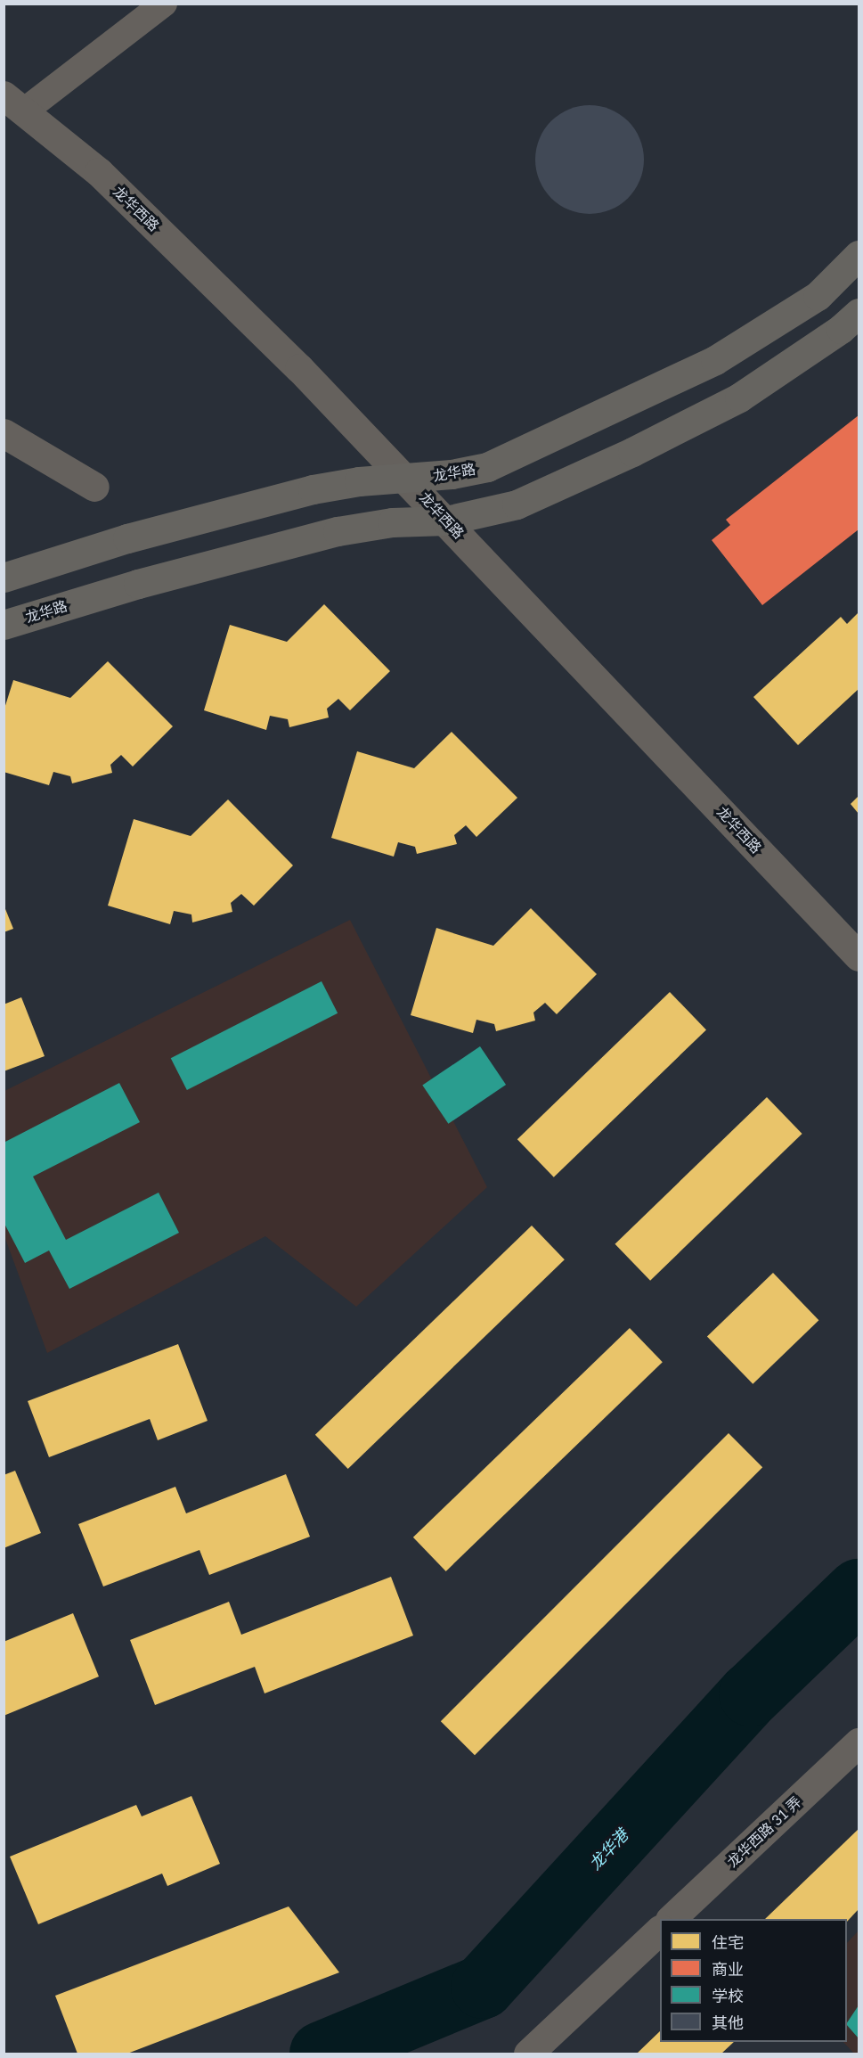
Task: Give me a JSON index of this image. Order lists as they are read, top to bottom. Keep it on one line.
{"streets":{"main road":["龙华路"],"street":["龙华西路","龙华西路 31 弄"]},"crossings":[["龙华西路","龙华路"]],"water":["龙华港"],"legend":["住宅","商业","学校","其他"]}
